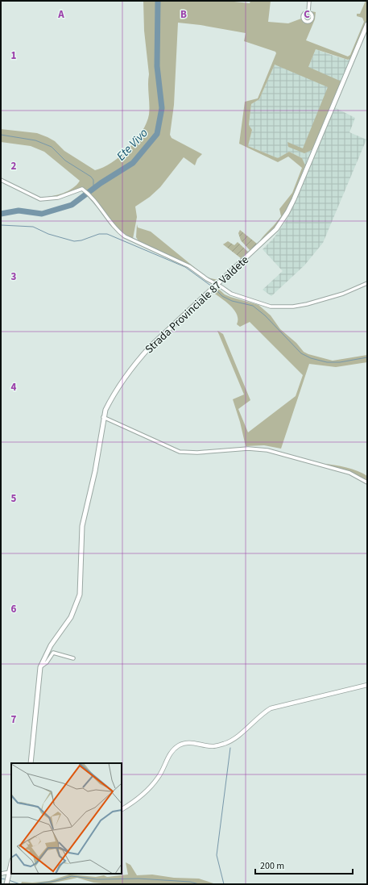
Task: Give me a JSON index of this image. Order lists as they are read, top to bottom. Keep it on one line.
{"streets":{"main road":["Strada Provinciale 87 Valdete"]},"water":["Ete Vivo"],"scale_bar":"200 m","grid":{"columns":["A","B","C"],"rows":["1","2","3","4","5","6","7"]}}
